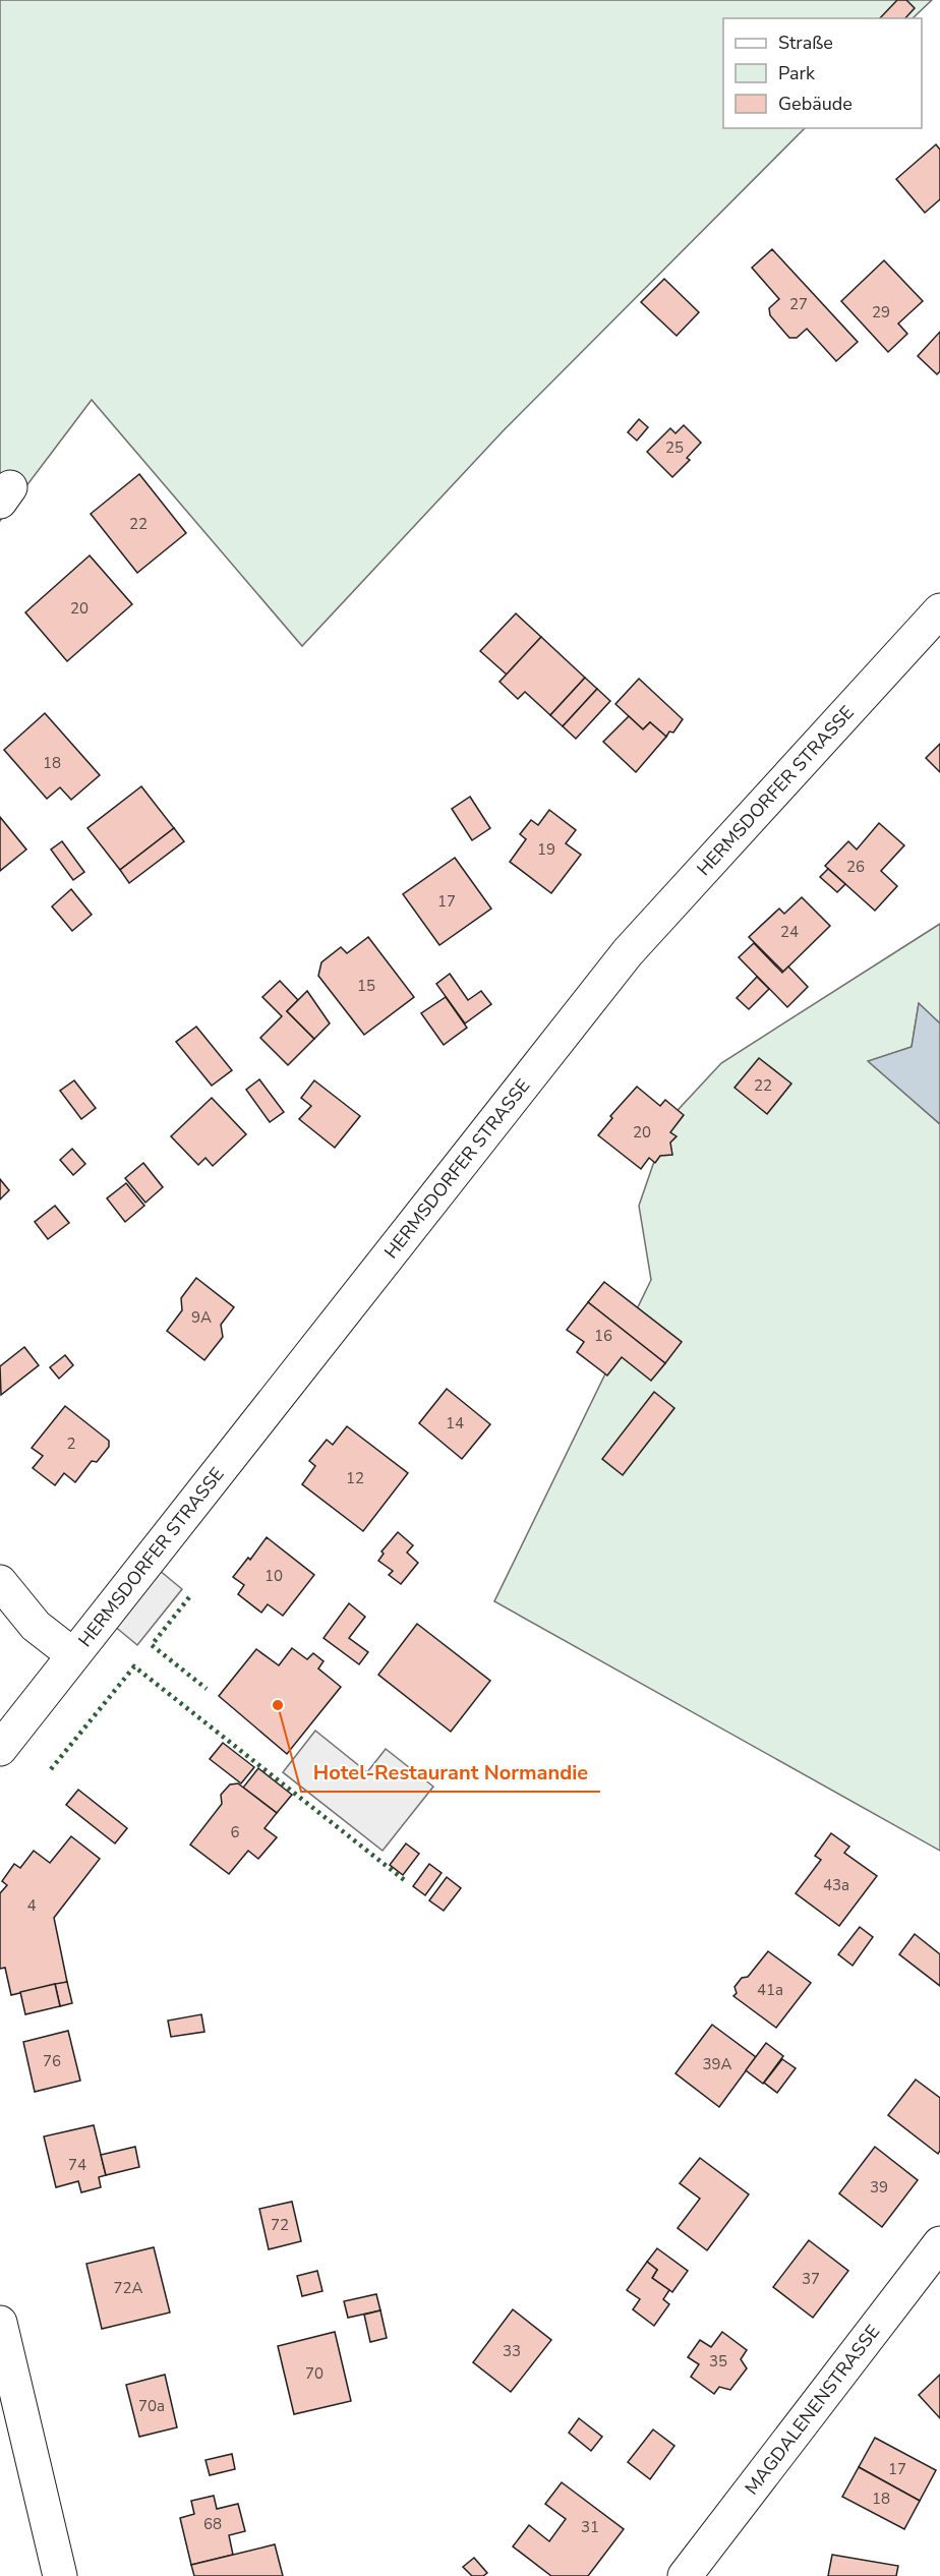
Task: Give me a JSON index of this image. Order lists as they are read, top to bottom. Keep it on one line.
{"streets":{"street":["HERMSDORFER STRASSE","MAGDALENENSTRASSE"]},"places":["Hotel-Restaurant Normandie"],"house_numbers":["27","29","25","22","20","18","19","26","17","24","15","22","20","9A","16","14","2","12","10","6","43a","4","41a","76","39A","74","39","72","37","72A","33","35","70","70a","17","18","68","31"],"legend":["Straße","Park","Gebäude"]}
